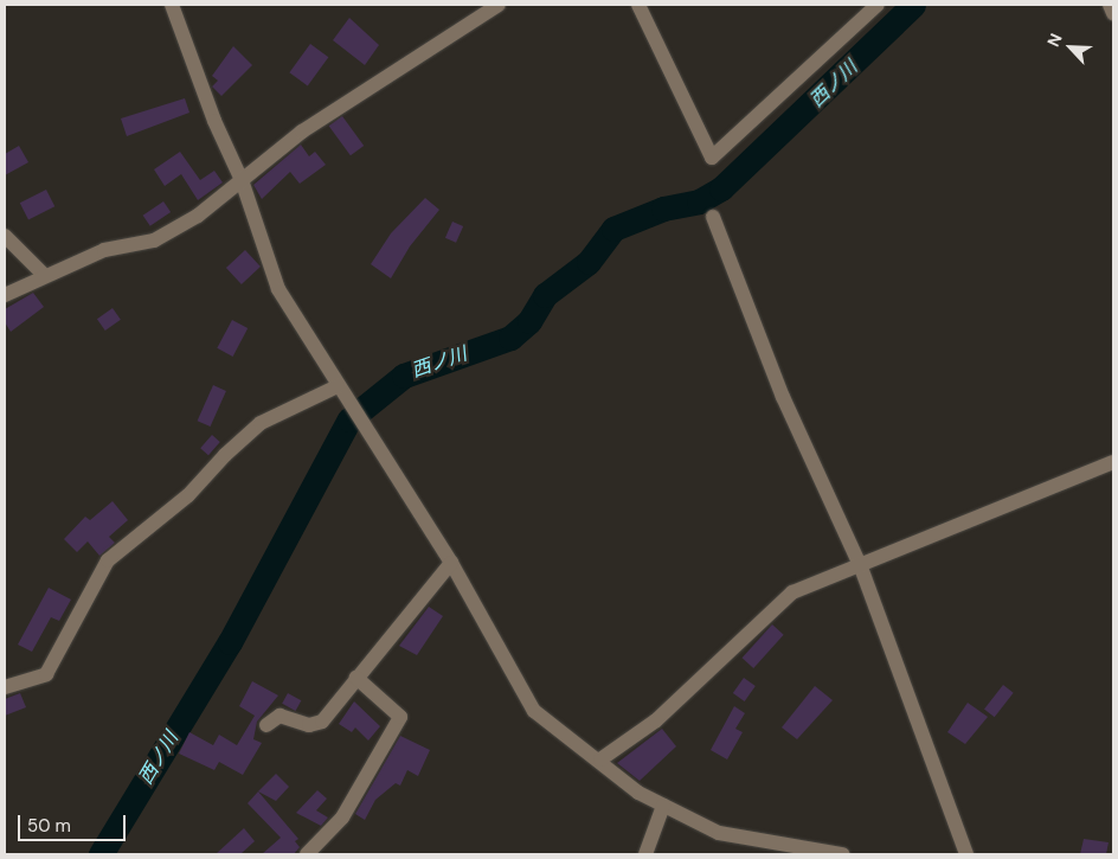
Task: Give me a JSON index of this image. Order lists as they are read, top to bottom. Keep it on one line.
{"water":["西ノ川"],"scale_bar":"50 m","north":"top left"}
